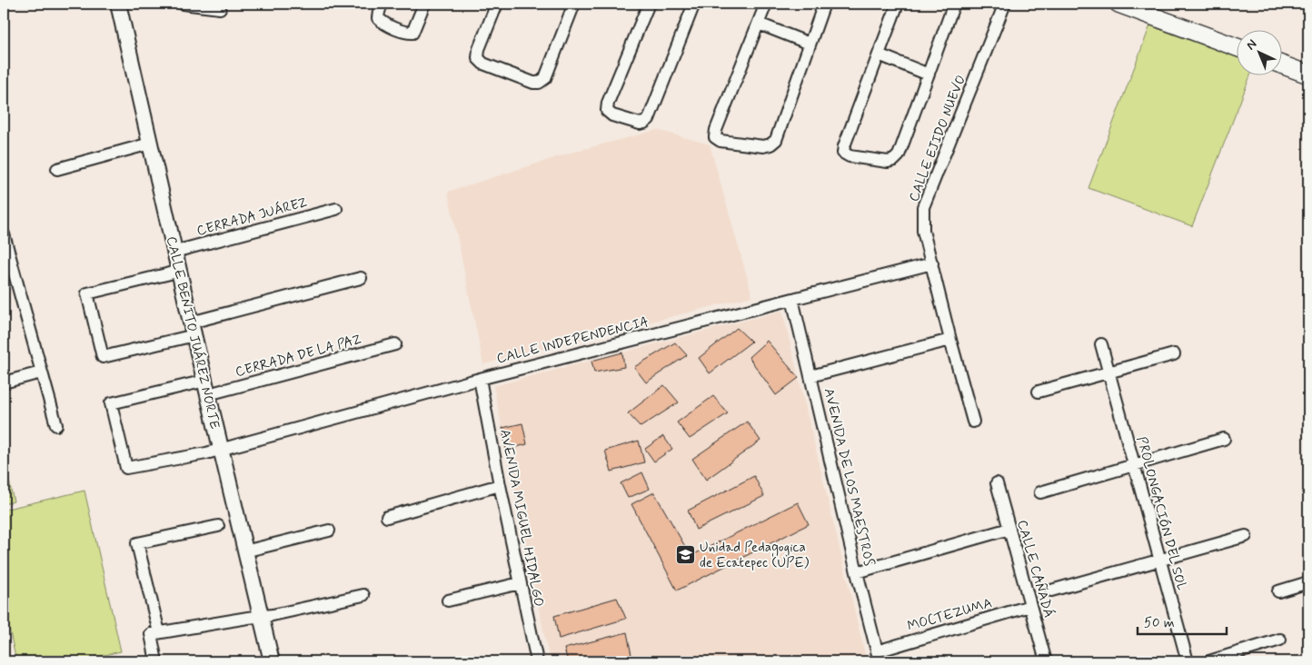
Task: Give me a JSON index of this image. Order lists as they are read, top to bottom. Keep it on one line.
{"streets":{"street":["CALLE EJIDO NUEVO","CERRADA JUÁREZ","CALLE BENITO JUÁREZ NORTE","CALLE INDEPENDENCIA","CERRADA DE LA PAZ","AVENIDA DE LOS MAESTROS","PROLONGACIÓN DEL SOL","AVENIDA MIGUEL HIDALGO","CALLE CAÑADÁ","MOCTEZUMA"]},"crossings":[["CALLE EJIDO NUEVO","CALLE INDEPENDENCIA"],["CERRADA JUÁREZ","CALLE BENITO JUÁREZ NORTE"],["CALLE BENITO JUÁREZ NORTE","CALLE INDEPENDENCIA"],["CALLE BENITO JUÁREZ NORTE","CERRADA DE LA PAZ"],["CALLE INDEPENDENCIA","CERRADA DE LA PAZ"],["CALLE INDEPENDENCIA","AVENIDA DE LOS MAESTROS"],["CALLE INDEPENDENCIA","AVENIDA MIGUEL HIDALGO"],["AVENIDA DE LOS MAESTROS","MOCTEZUMA"],["CALLE CAÑADÁ","MOCTEZUMA"]],"places":{"school or university":["Unidad Pedagogica de Ecatepec (UPE)"]},"scale_bar":"50 m","north":"top left"}
